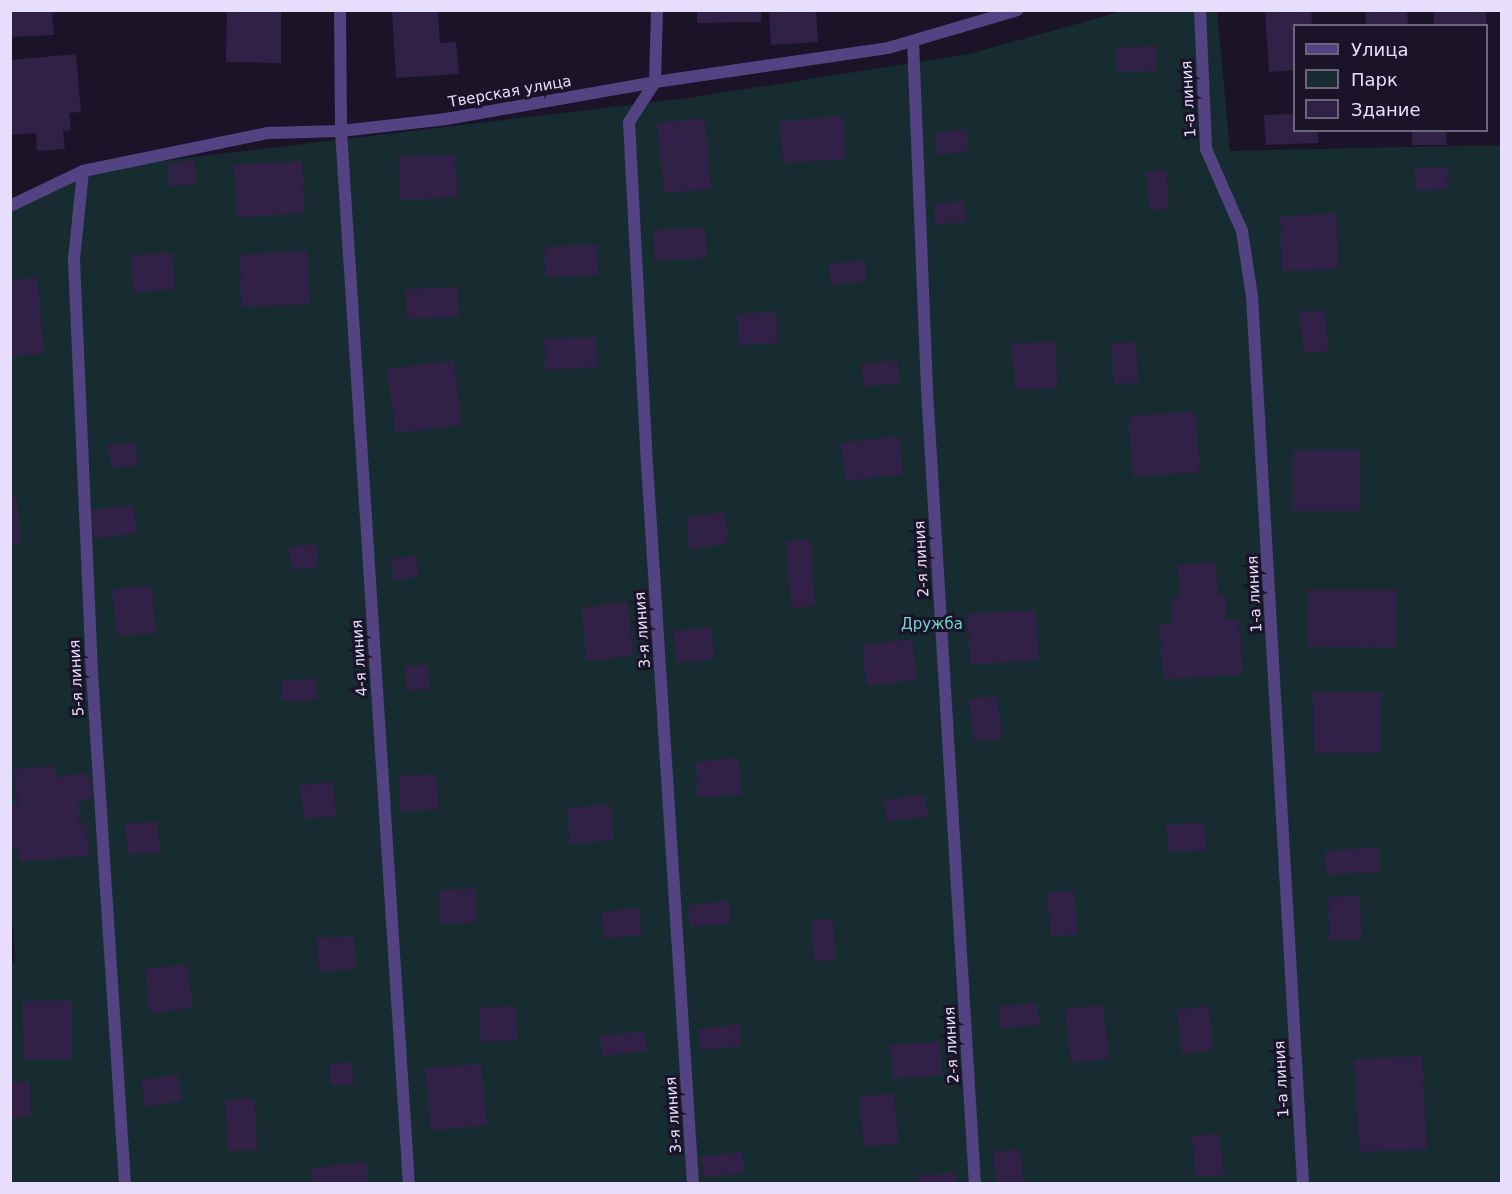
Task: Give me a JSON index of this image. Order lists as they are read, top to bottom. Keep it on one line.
{"streets":{"street":["Тверская улица","1-а линия","2-я линия","3-я линия","4-я линия","5-я линия"]},"crossings":[["Тверская улица","2-я линия"],["Тверская улица","3-я линия"],["Тверская улица","4-я линия"],["Тверская улица","5-я линия"]],"parks":["Дружба"],"legend":["Улица","Парк","Здание"]}
